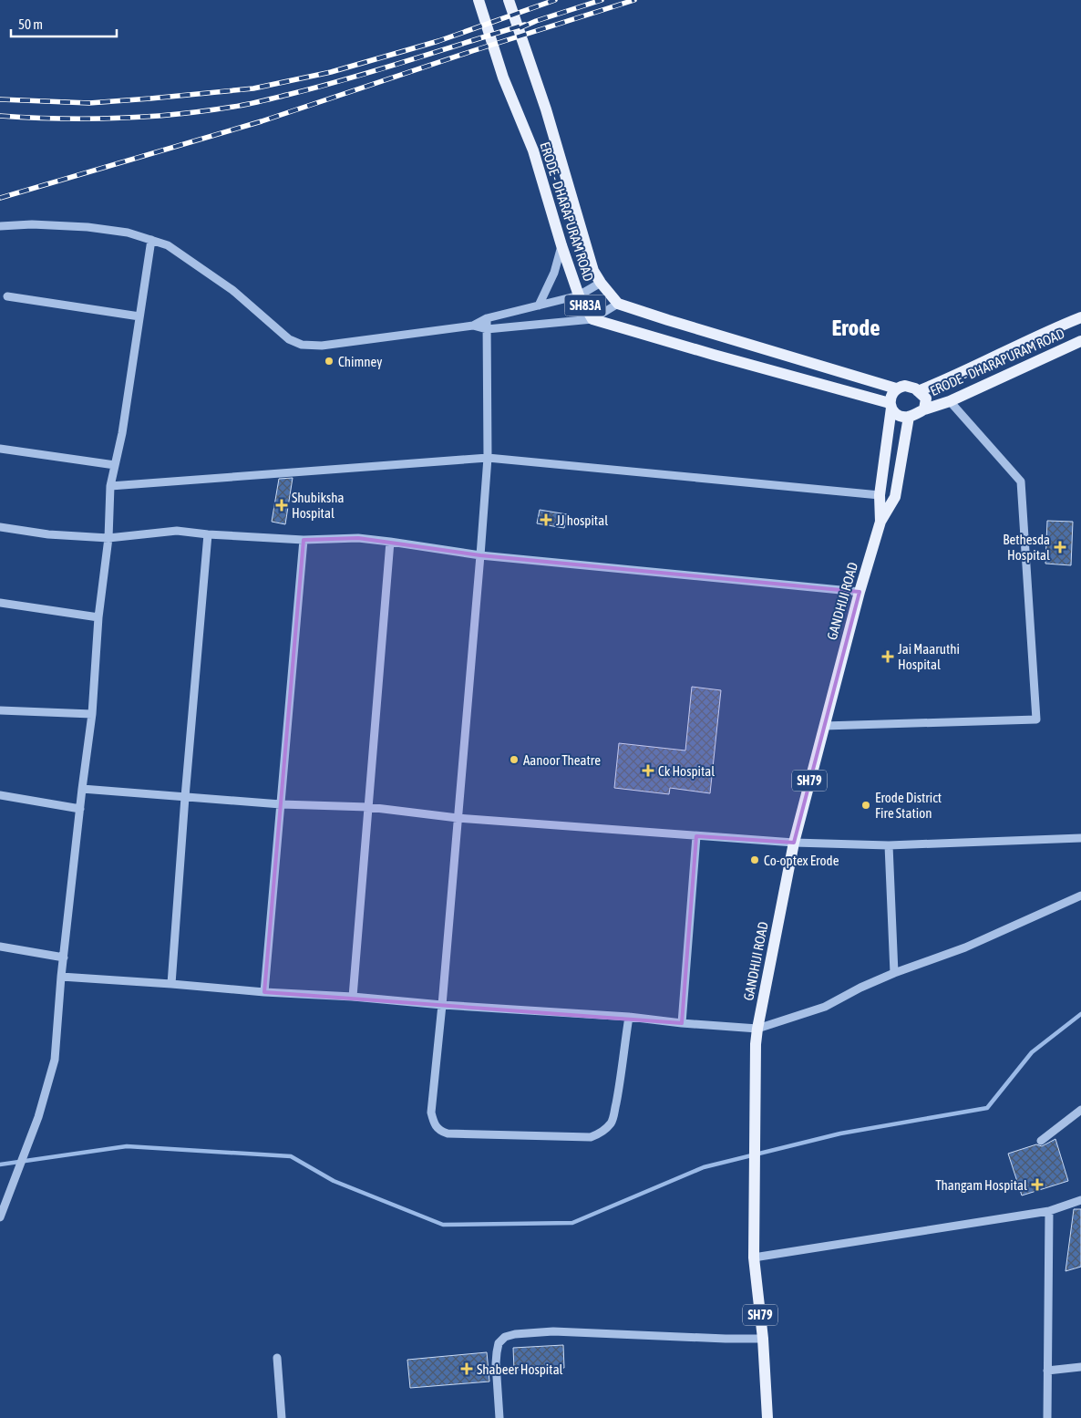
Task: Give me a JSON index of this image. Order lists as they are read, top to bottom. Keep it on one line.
{"streets":{"main road":["ERODE - DHARAPURAM ROAD","SH83A","GANDHIJI ROAD","SH79"]},"crossings":[["ERODE - DHARAPURAM ROAD","SH83A"],["ERODE - DHARAPURAM ROAD","GANDHIJI ROAD"],["SH83A","GANDHIJI ROAD"]],"districts":["Erode"],"places":{"other":["Chimney","Aanoor Theatre","Erode District Fire Station","Co-optex Erode"],"health":["Shubiksha Hospital","JJ hospital","Bethesda Hospital","Jai Maaruthi Hospital","Ck Hospital","Thangam Hospital","Shabeer Hospital"]},"scale_bar":"50 m"}
